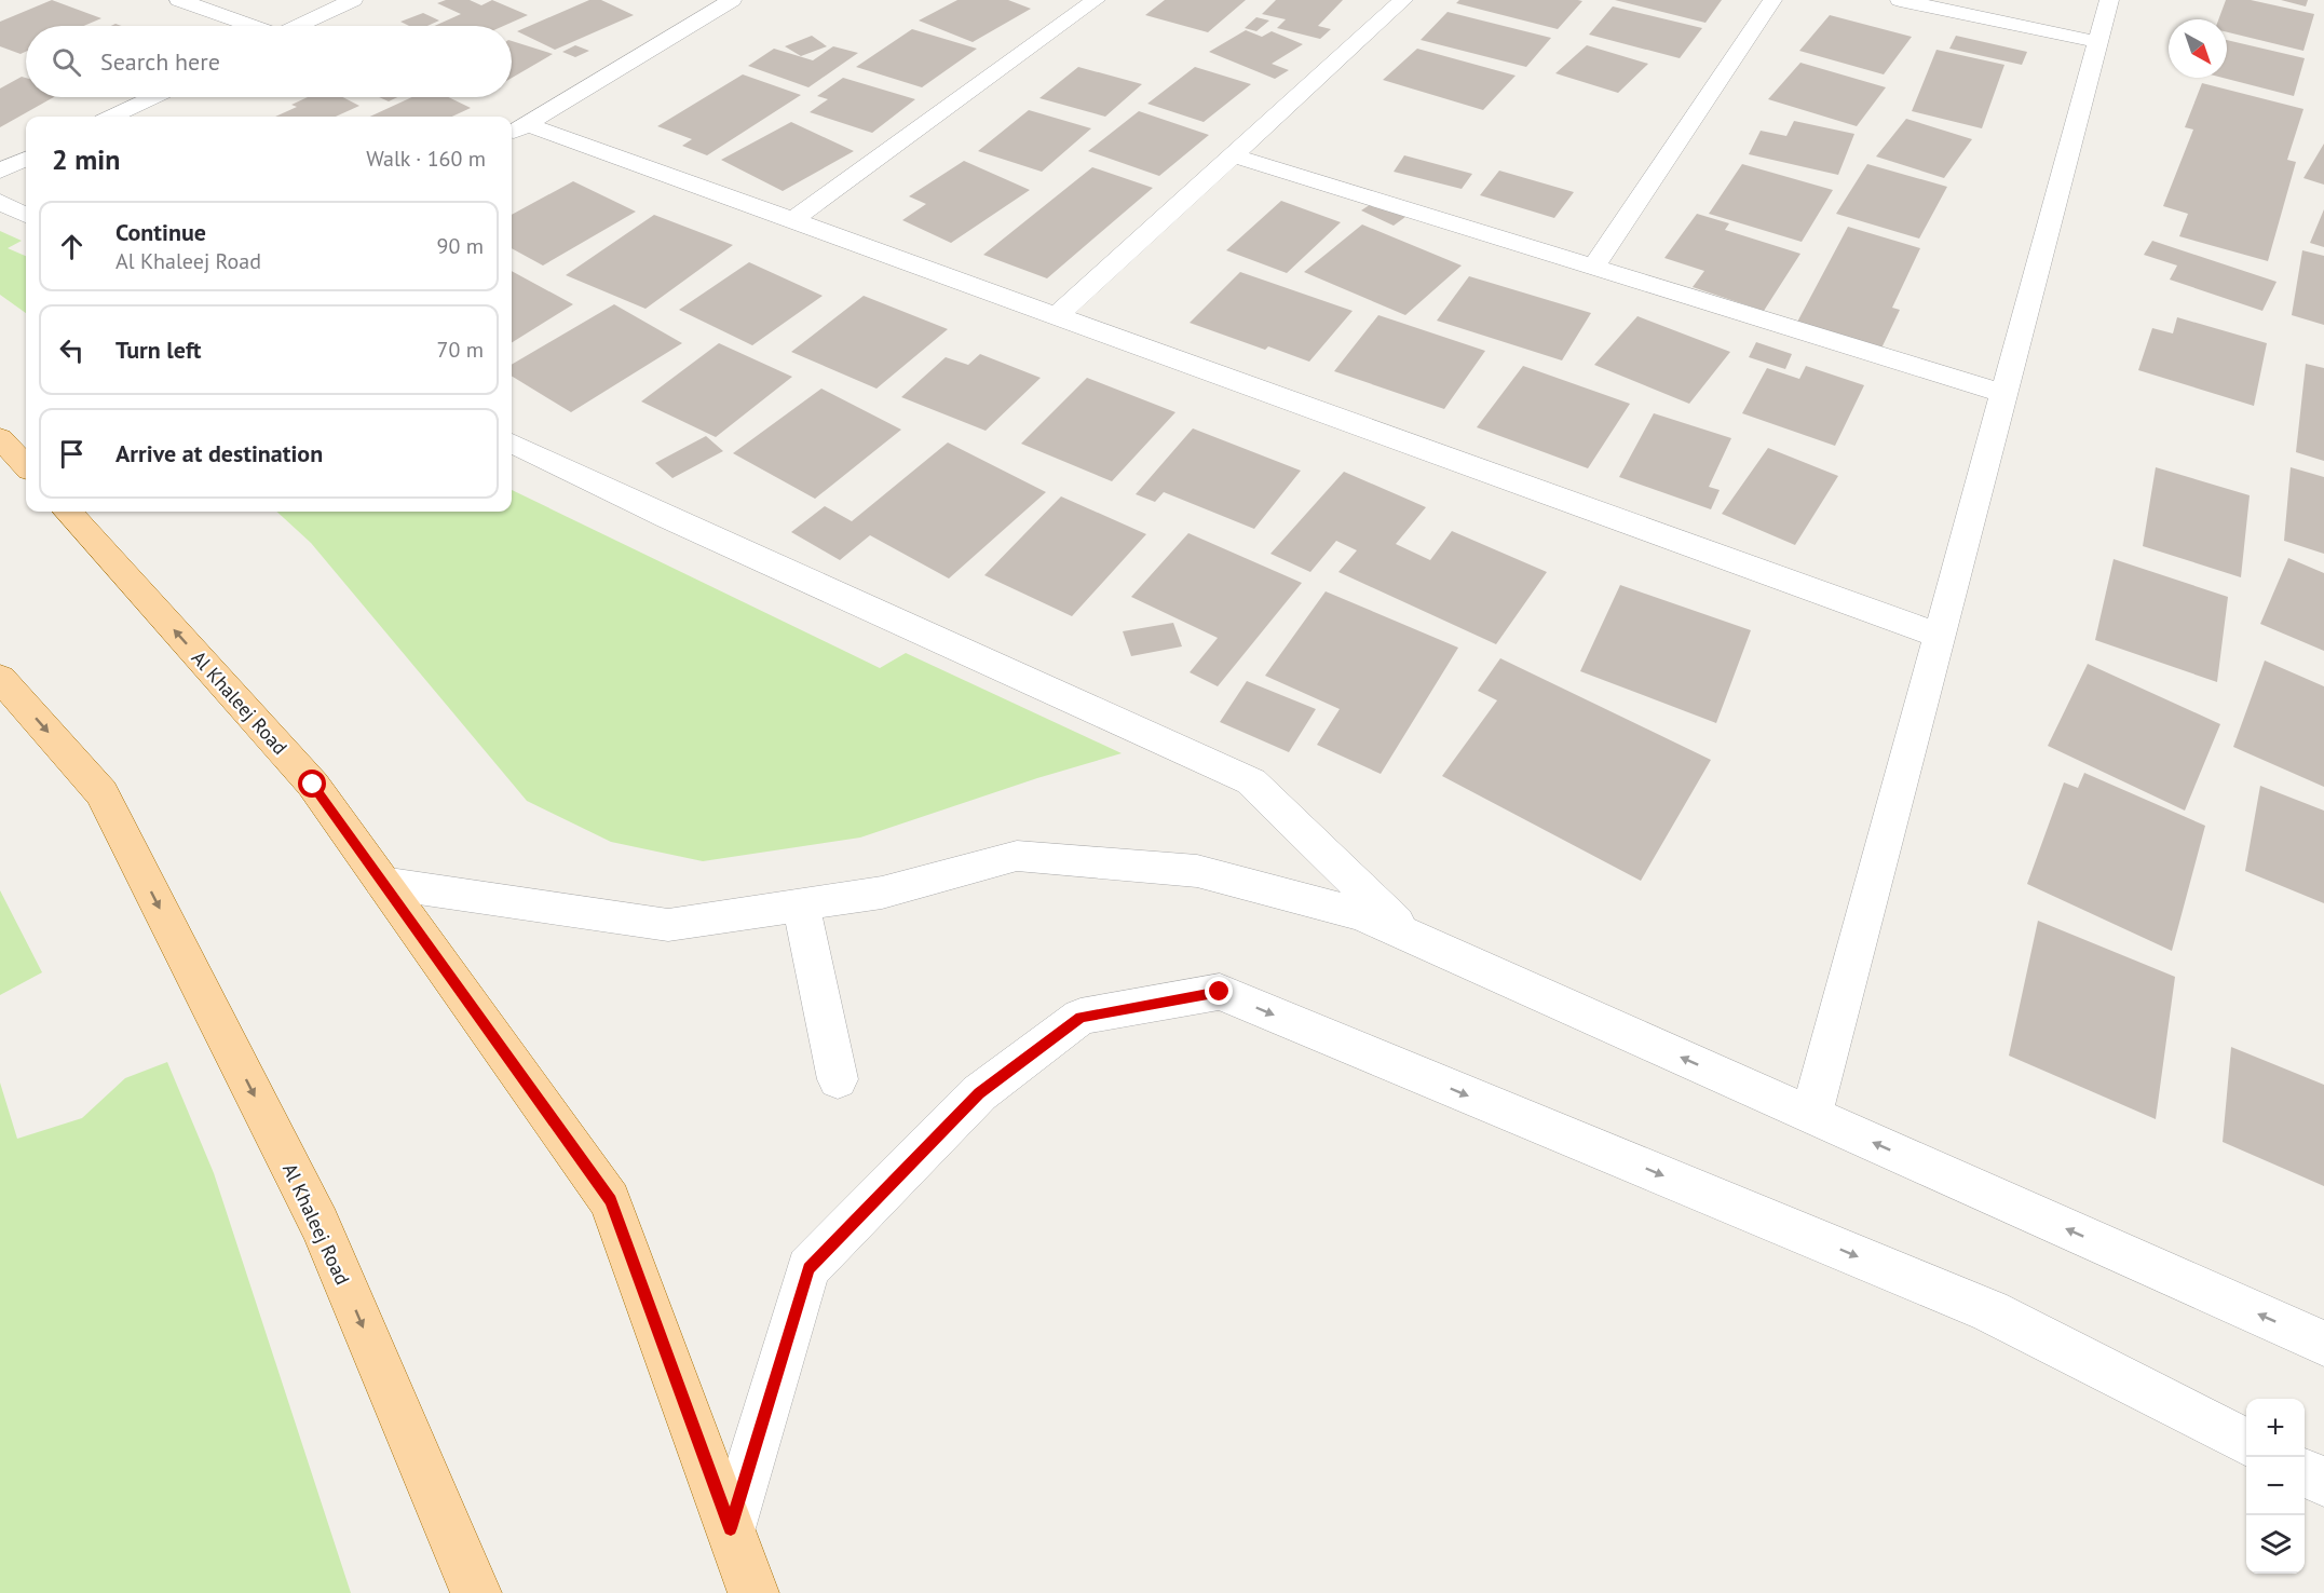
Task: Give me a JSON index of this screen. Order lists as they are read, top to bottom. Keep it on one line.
{"streets":{"main road":["Al Khaleej Road"]},"north":"bottom right","page":{"search":"Search here","heading":["2 min","Walk · 160 m"],"list":[["Continue","Al Khaleej Road","90 m"],["Turn left","70 m"],"Arrive at destination"],"map_buttons":["+","−"]}}
